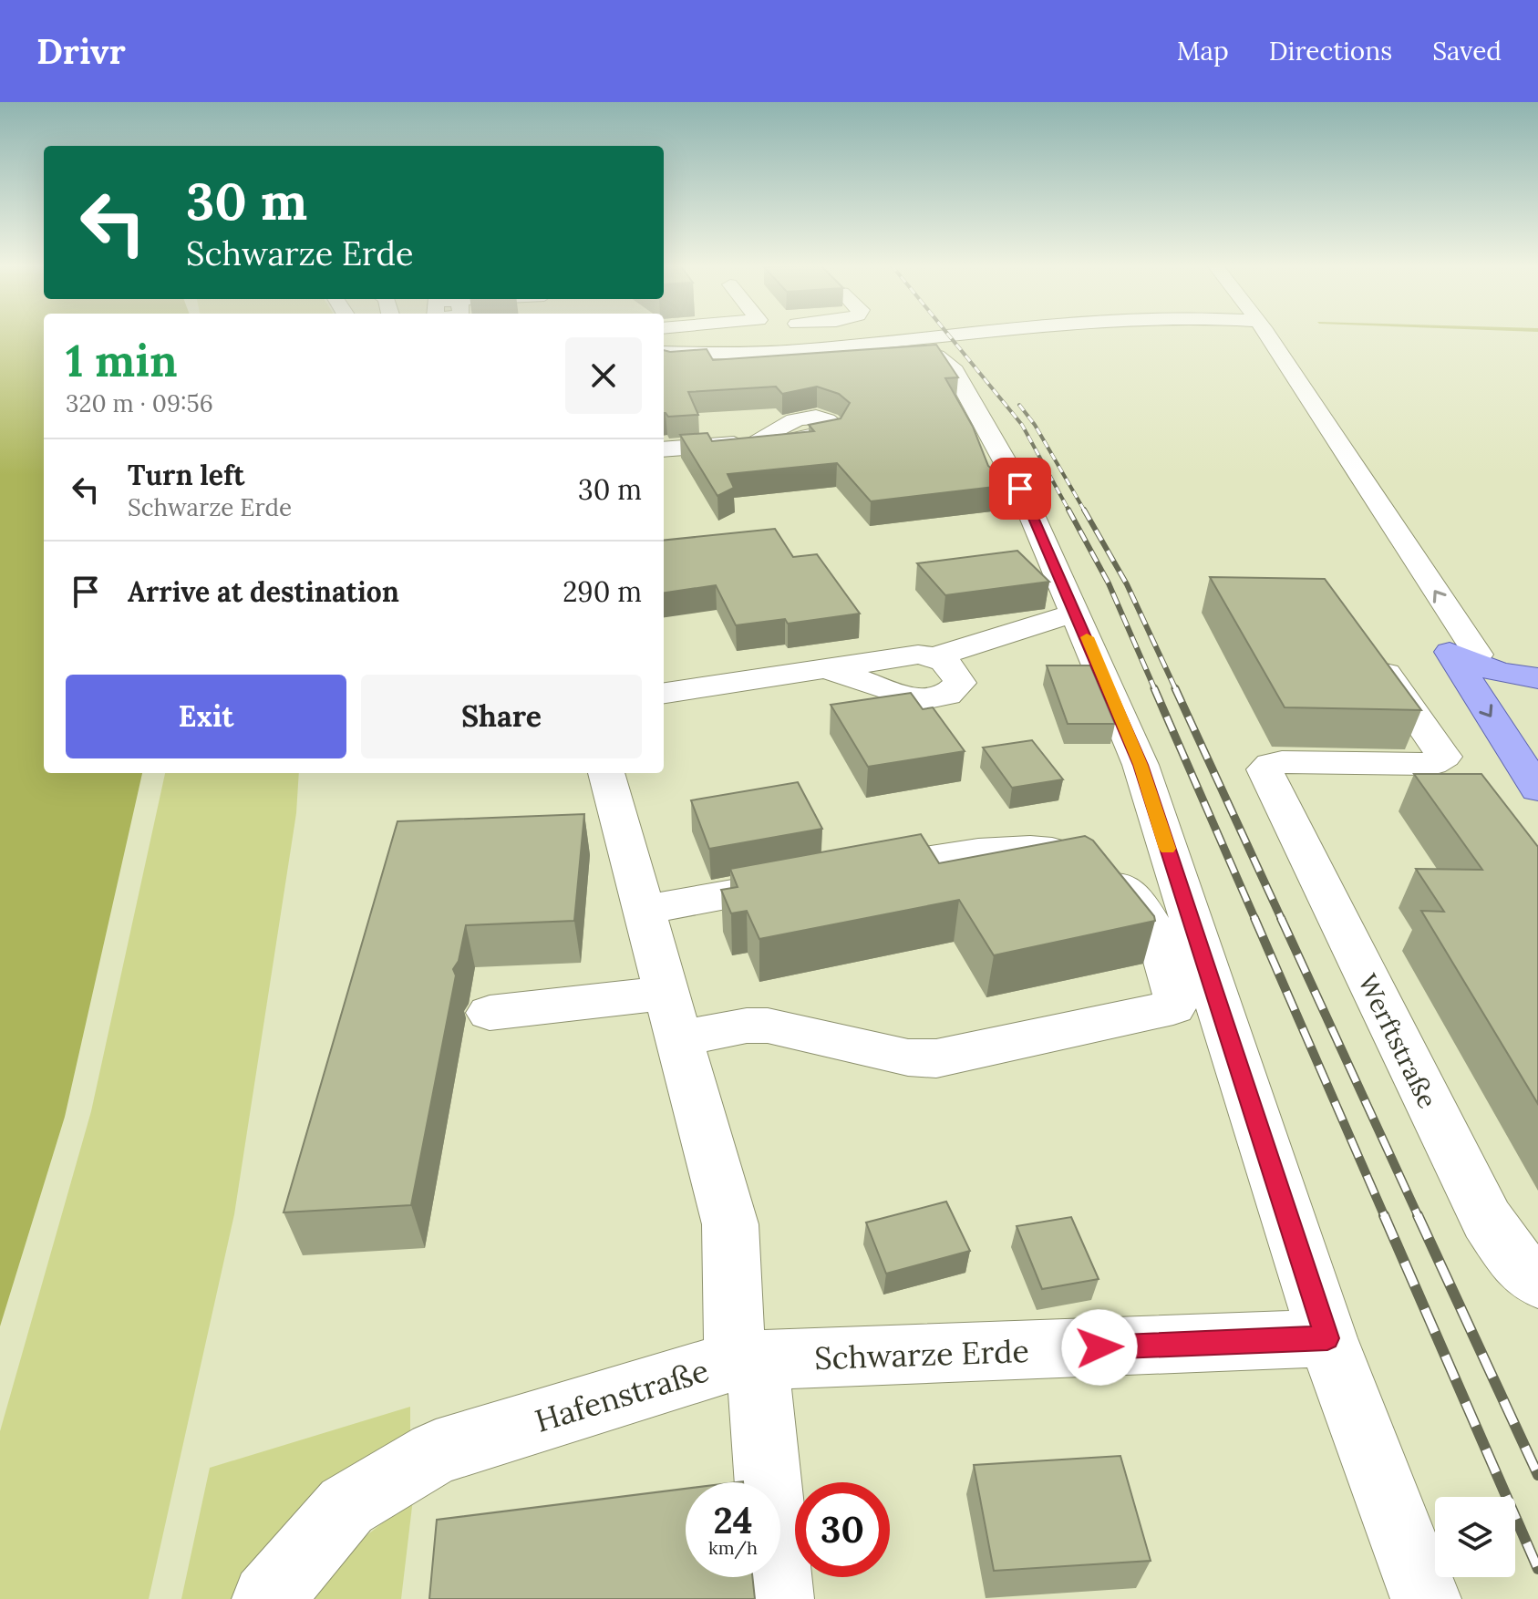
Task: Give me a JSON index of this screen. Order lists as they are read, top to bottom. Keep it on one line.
{"streets":{"street":["Werftstraße","Schwarze Erde","Hafenstraße"]},"crossings":[["Schwarze Erde","Hafenstraße"]],"page":{"header":"Drivr","nav":["Map","Directions","Saved"],"turn":["30 m","Schwarze Erde"],"heading":["1 min","320 m · 09:56"],"list":[{"name":"Turn left","note":"Schwarze Erde","value":"30 m"},{"name":"Arrive at destination","value":"290 m"}],"buttons":["Exit","Share"],"speed":"24 km/h","limit":"30"}}
